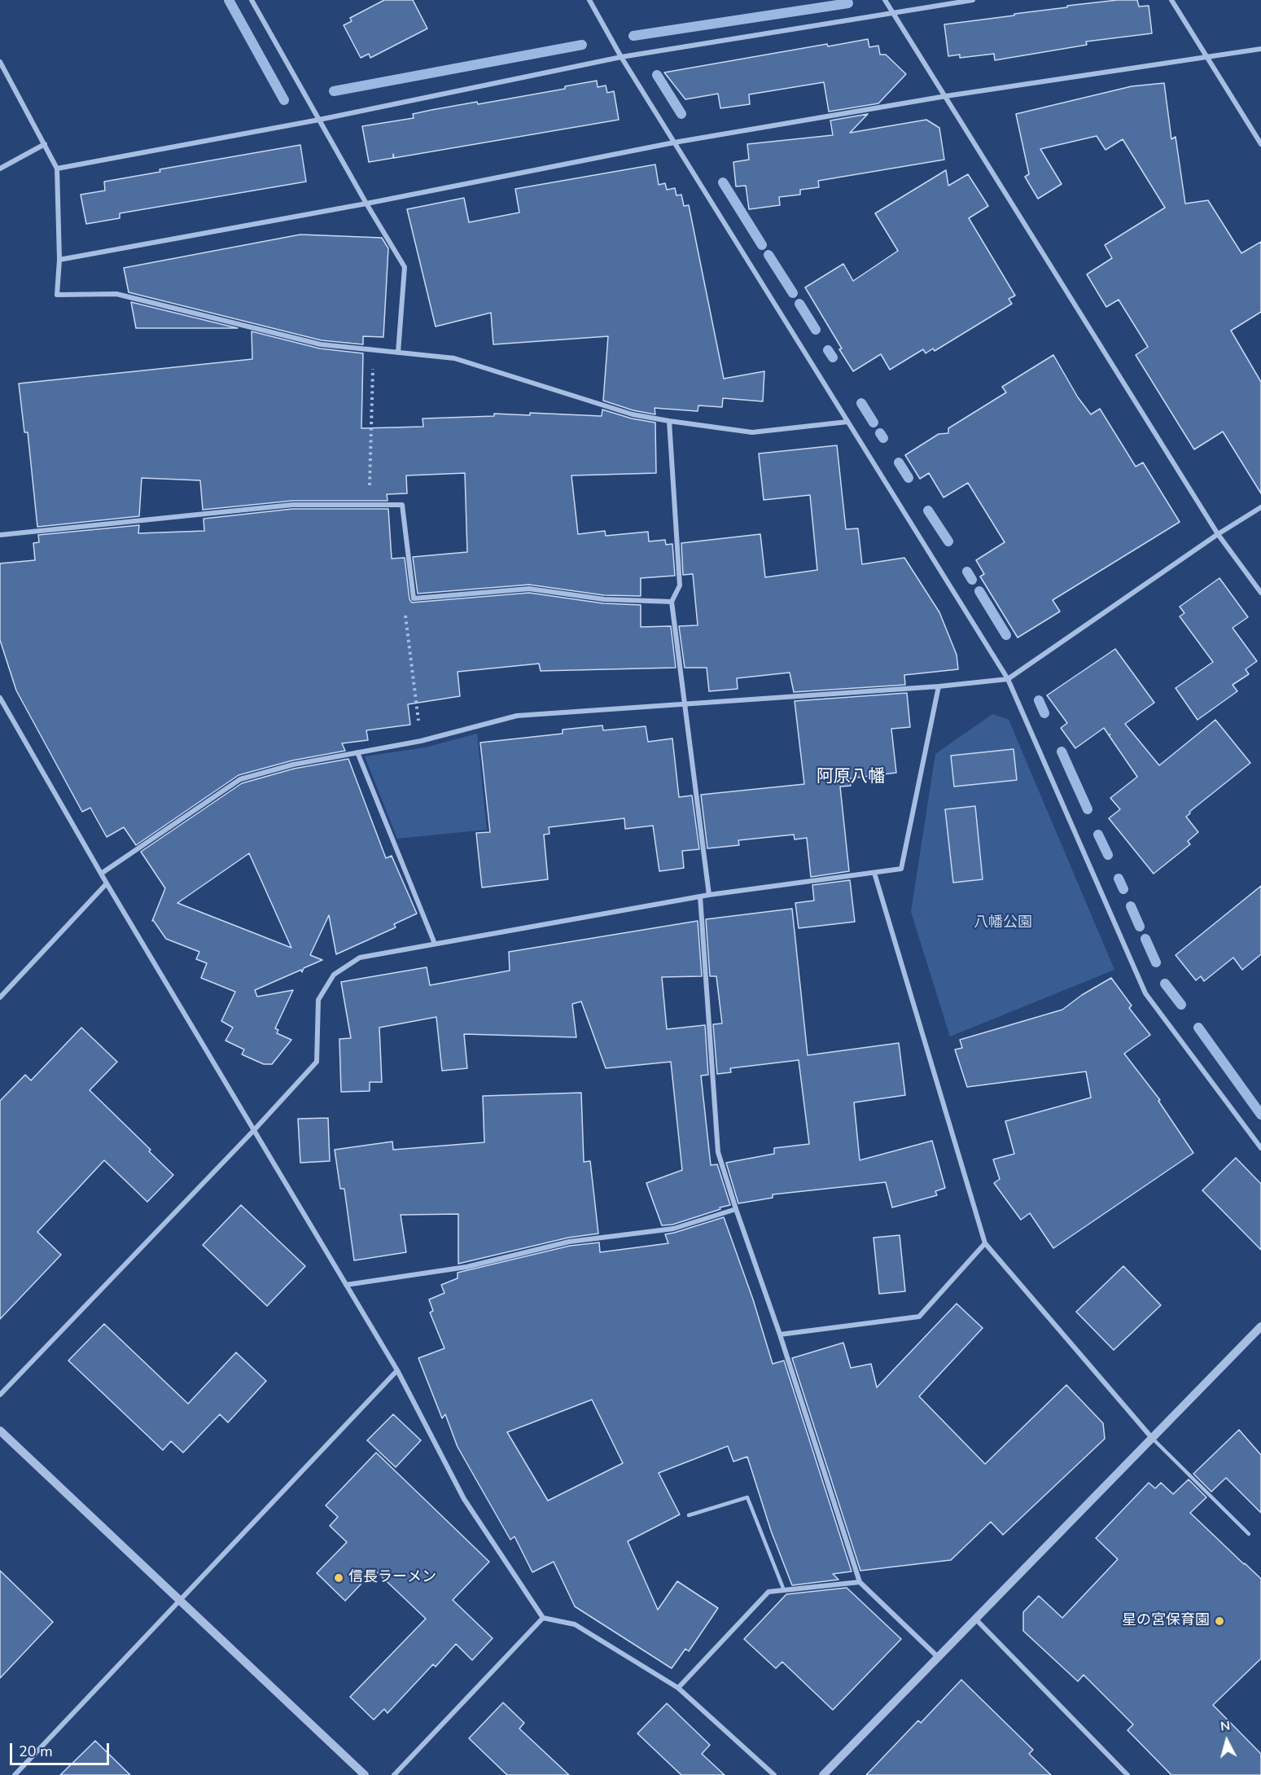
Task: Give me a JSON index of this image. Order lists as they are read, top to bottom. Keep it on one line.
{"districts":["阿原八幡"],"parks":["八幡公園"],"places":["信長ラーメン","星の宮保育園"],"scale_bar":"20 m","north":"top"}
